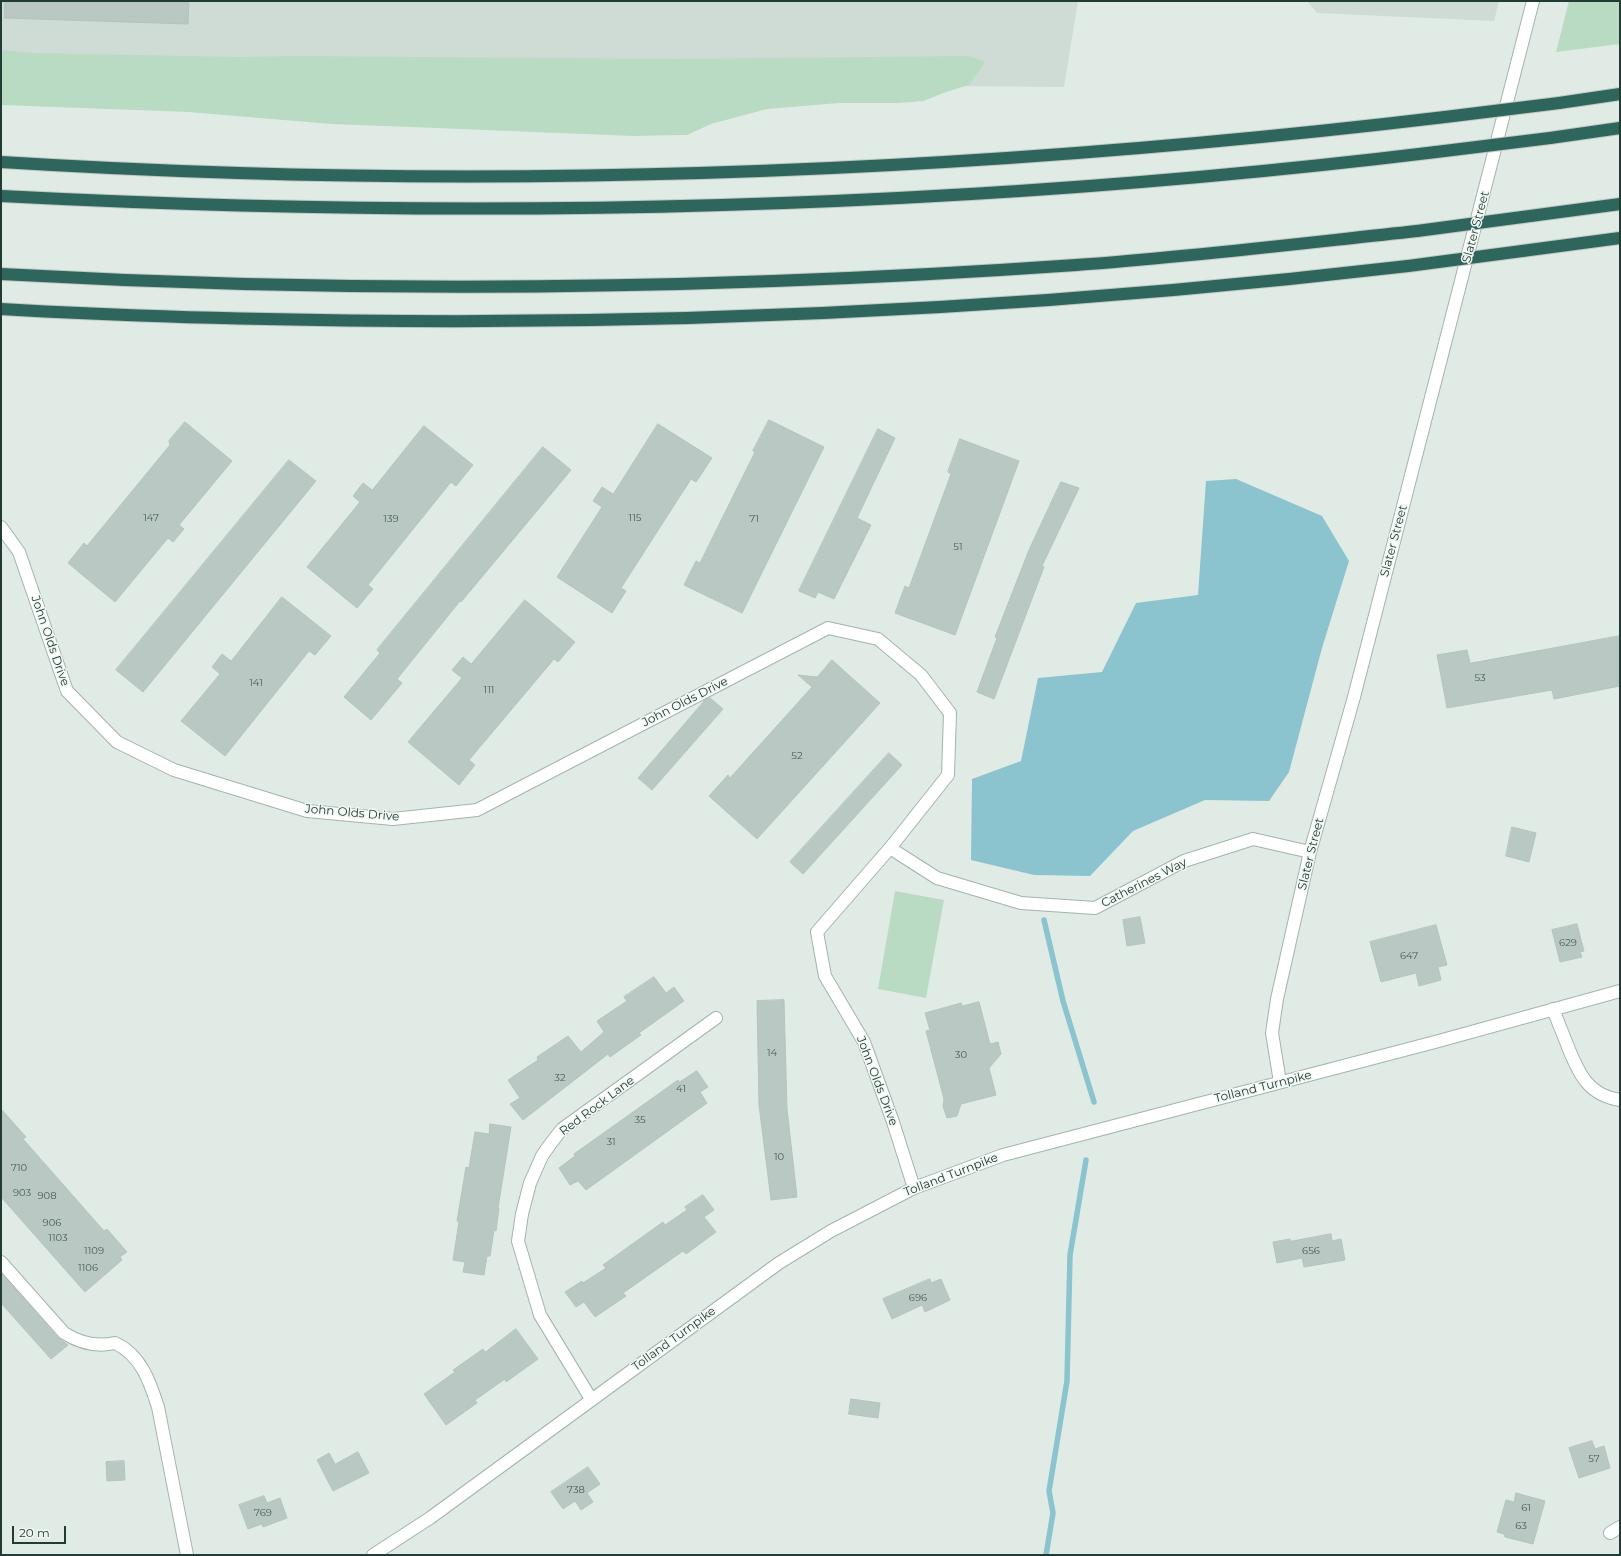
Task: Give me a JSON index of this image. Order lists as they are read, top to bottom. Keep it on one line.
{"streets":{"street":["Slater Street","John Olds Drive","Catherines Way","Tolland Turnpike","Red Rock Lane"]},"crossings":[["Slater Street","Catherines Way"],["Slater Street","Tolland Turnpike"],["John Olds Drive","Catherines Way"],["John Olds Drive","Tolland Turnpike"],["Tolland Turnpike","Red Rock Lane"]],"house_numbers":["147","115","139","71","51","53","141","111","52","629","647","14","30","32","41","35","31","10","710","903","908","906","1103","1109","656","1106","696","57","738","61","769","63"],"scale_bar":"20 m"}
